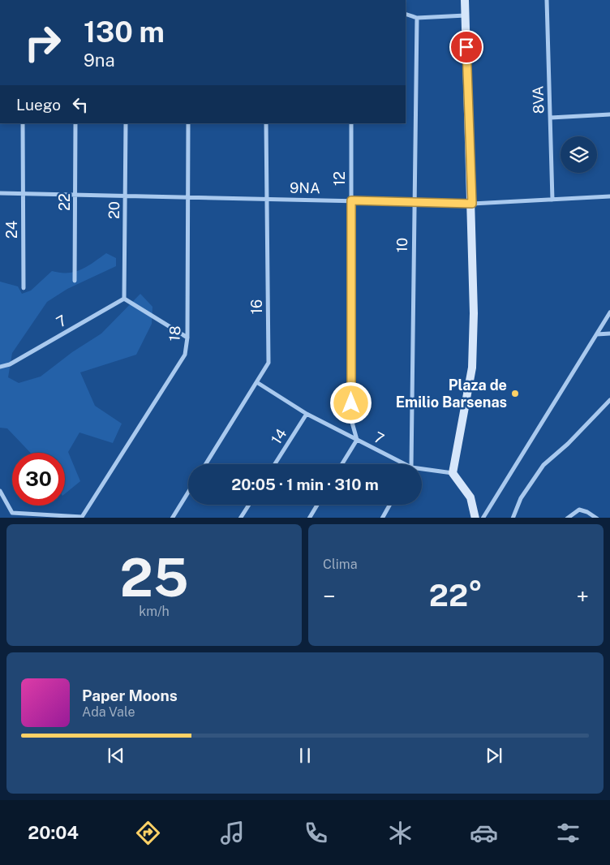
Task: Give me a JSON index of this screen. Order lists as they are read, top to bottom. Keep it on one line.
{"streets":{"street":["8VA","12","9NA","22","20","24","10","16","7","18","14"]},"crossings":[["8VA","9NA"],["12","9NA"],["12","7"],["9NA","22"],["9NA","20"],["9NA","24"],["9NA","10"],["9NA","16"],["9NA","18"],["20","7"],["16","7"],["7","14"]],"places":["Plaza de Emilio Barsenas"],"page":{"turn":["130 m","9na"],"then":"Luego","limit":"30","trip":"20:05 · 1 min · 310 m","tile":[["25","km/h"],"Clima"],"heat":["−","22°","+"],"song":["Paper Moons","Ada Vale"],"tabs":"20:04"}}
